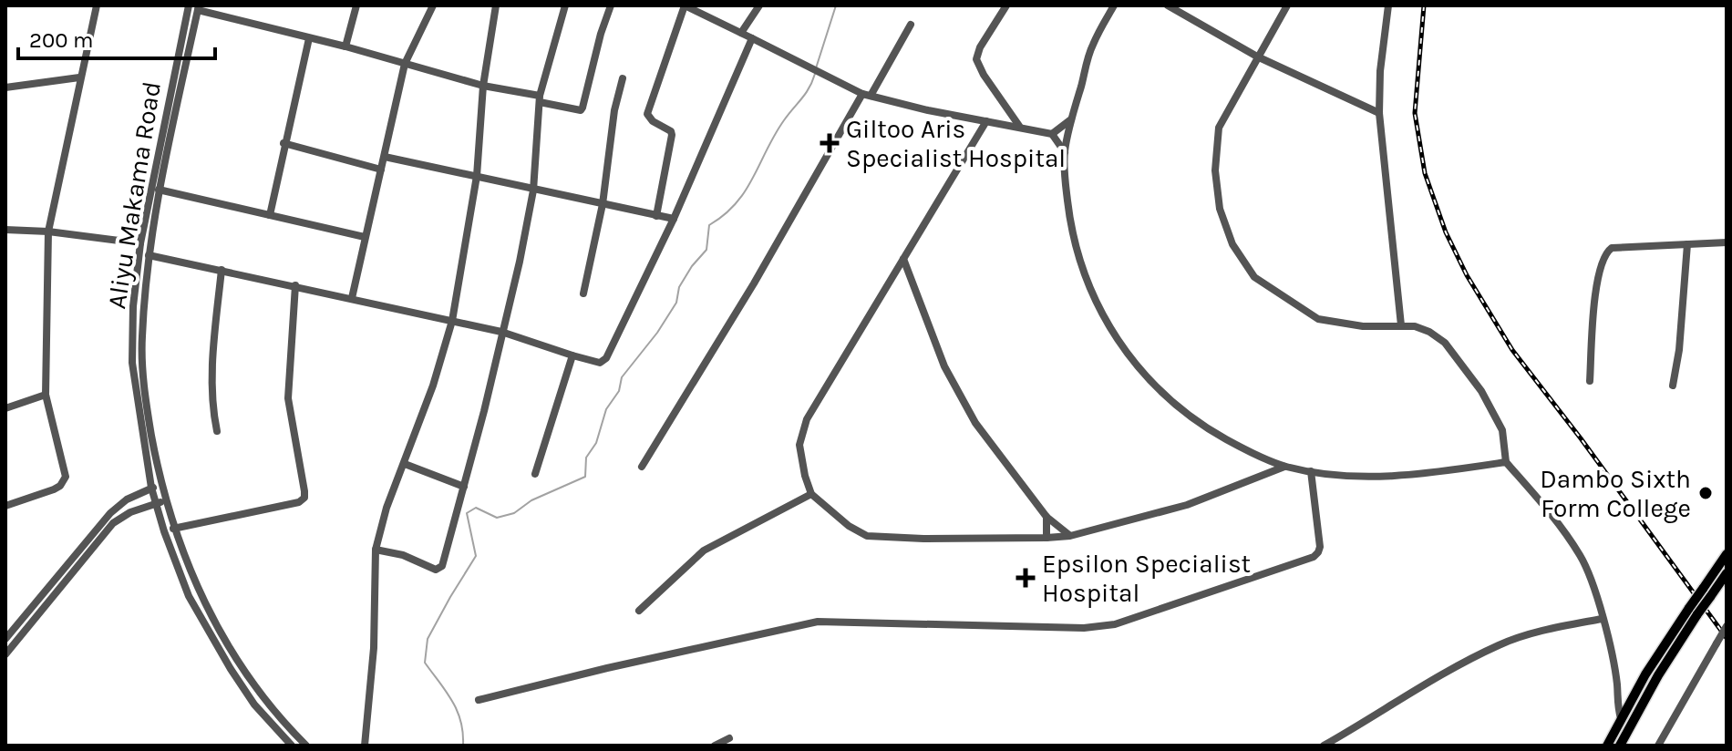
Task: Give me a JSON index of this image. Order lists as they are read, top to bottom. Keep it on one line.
{"streets":{"street":["Aliyu Makama Road"]},"places":{"health":["Giltoo Aris Specialist Hospital","Epsilon Specialist Hospital"],"other":["Dambo Sixth Form College"]},"scale_bar":"200 m"}
